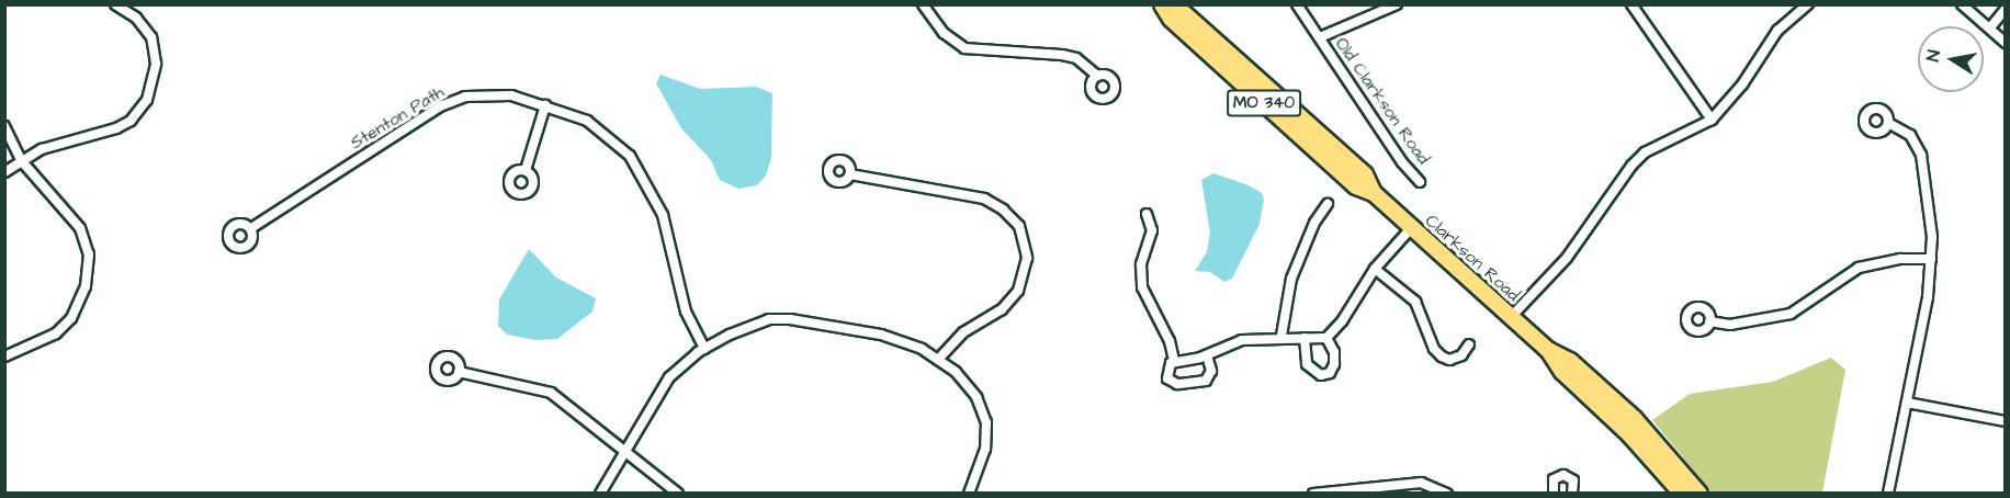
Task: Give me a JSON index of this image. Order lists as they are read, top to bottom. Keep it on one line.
{"streets":{"main road":["MO 340","Clarkson Road"],"street":["Old Clarkson Road","Stenton Path"]},"north":"left"}
